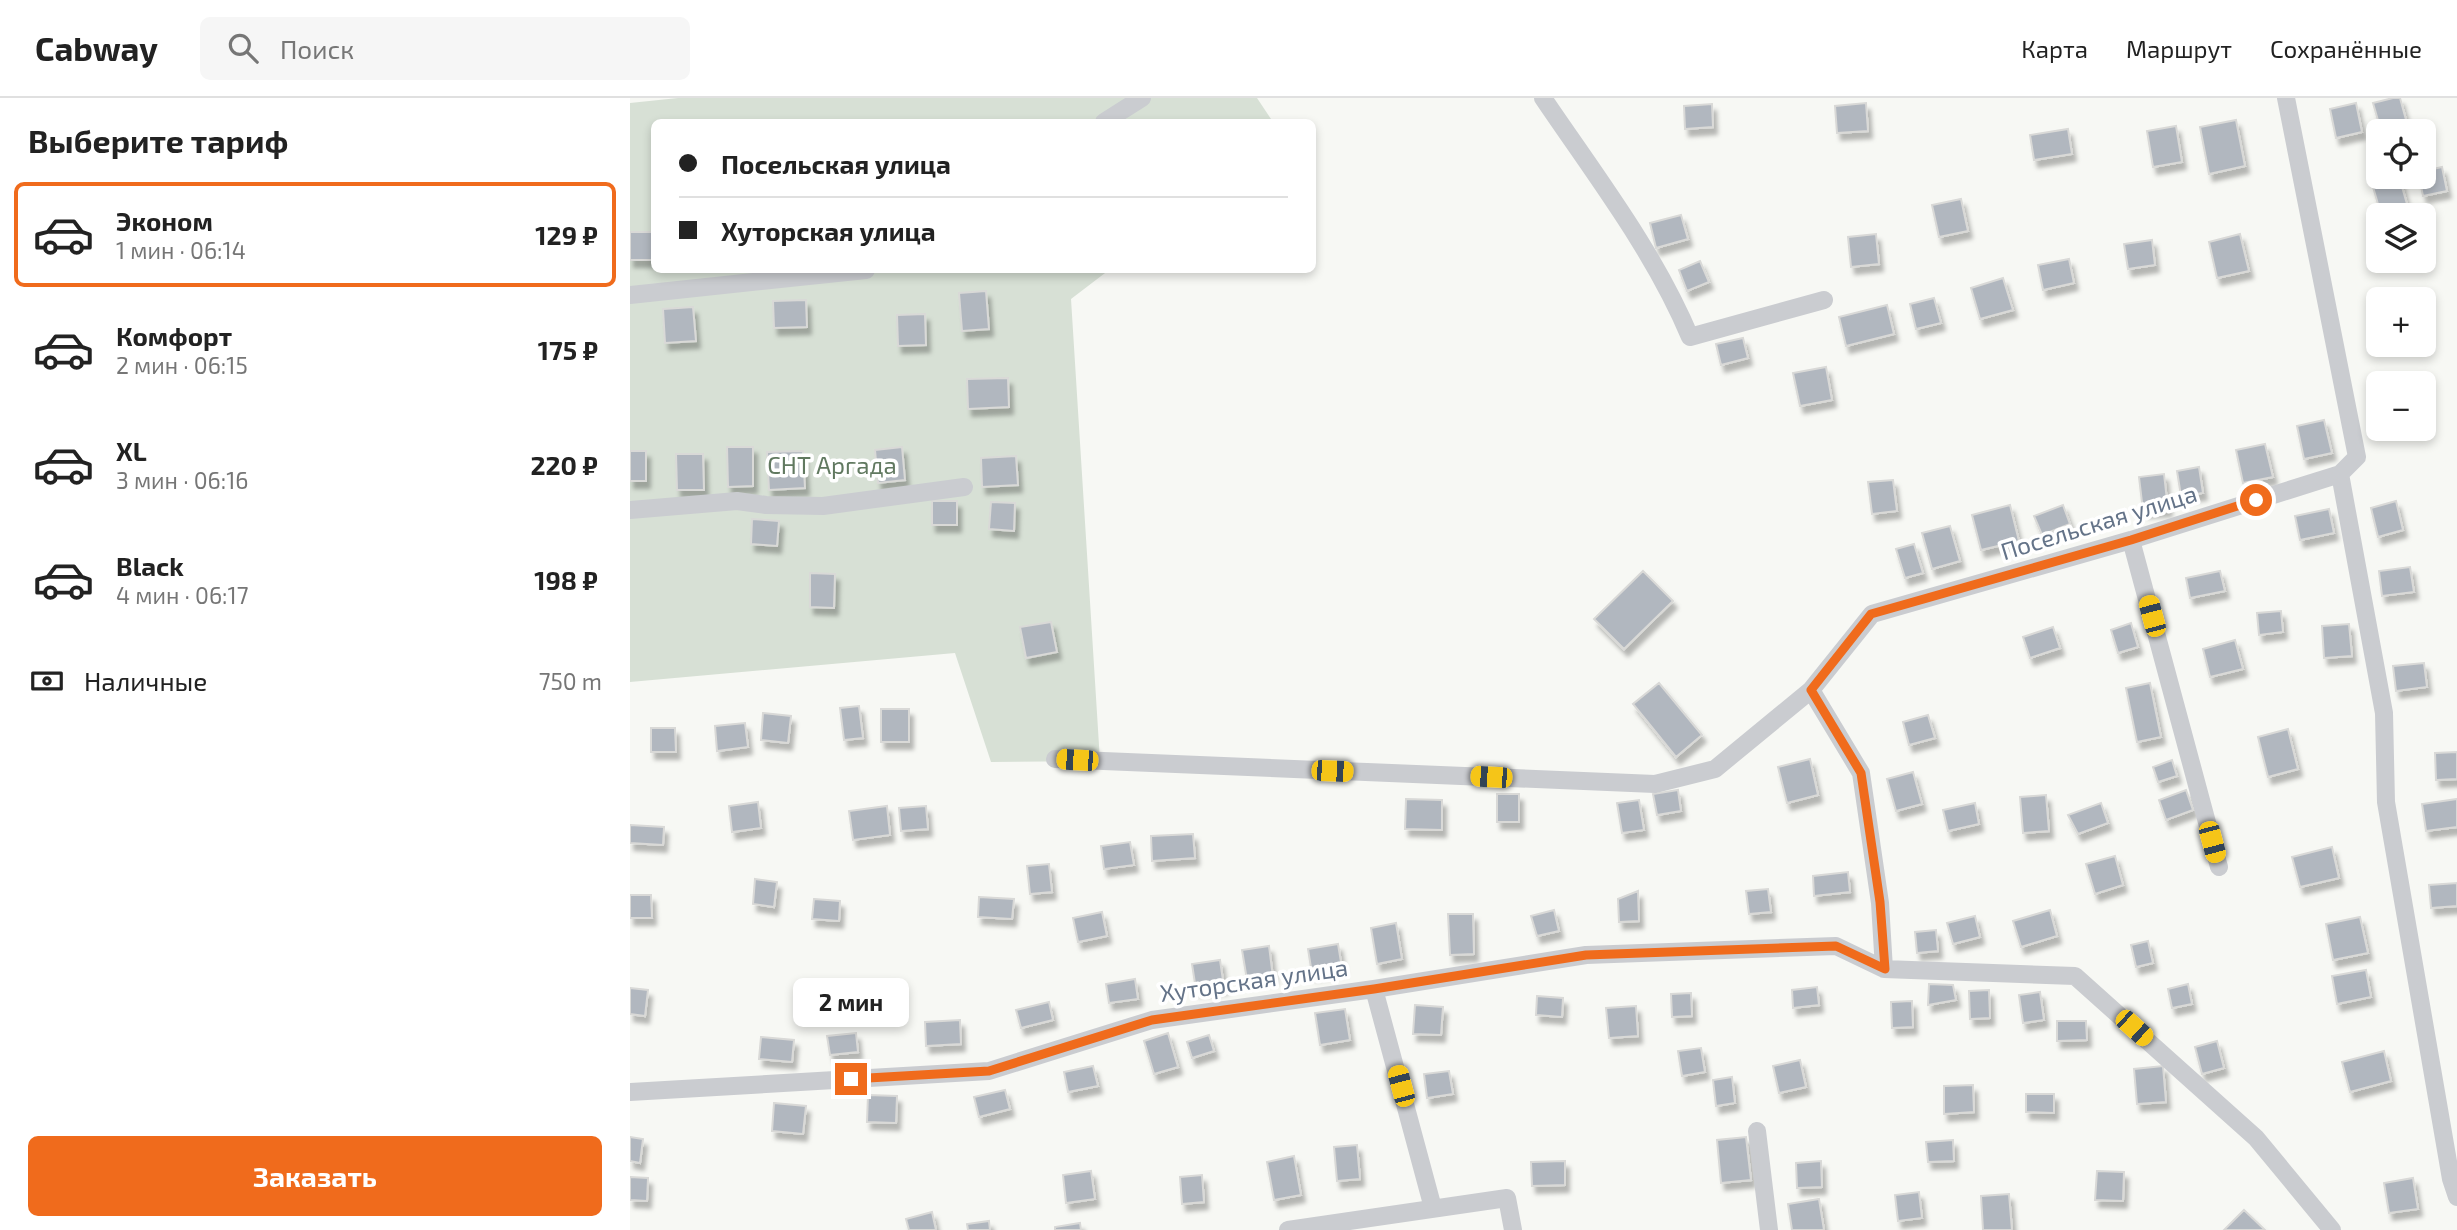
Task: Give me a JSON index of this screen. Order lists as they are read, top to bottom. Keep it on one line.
{"streets":{"street":["Посельская улица","Хуторская улица"]},"parks":["СНТ Аргада"],"page":{"header":"Cabway","search":"Поиск","nav":["Карта","Маршрут","Сохранённые"],"heading":"Выберите тариф","map_buttons":["+","−"],"banner":["Посельская улица","Хуторская улица"],"list":[{"name":"Эконом","note":"1 мин · 06:14","value":"129 ₽"},{"name":"Комфорт","note":"2 мин · 06:15","value":"175 ₽"},{"name":"XL","note":"3 мин · 06:16","value":"220 ₽"},{"name":"Black","note":"4 мин · 06:17","value":"198 ₽"}],"pay":["Наличные","750 m"],"bubble":"2 мин","buttons":"Заказать"}}
